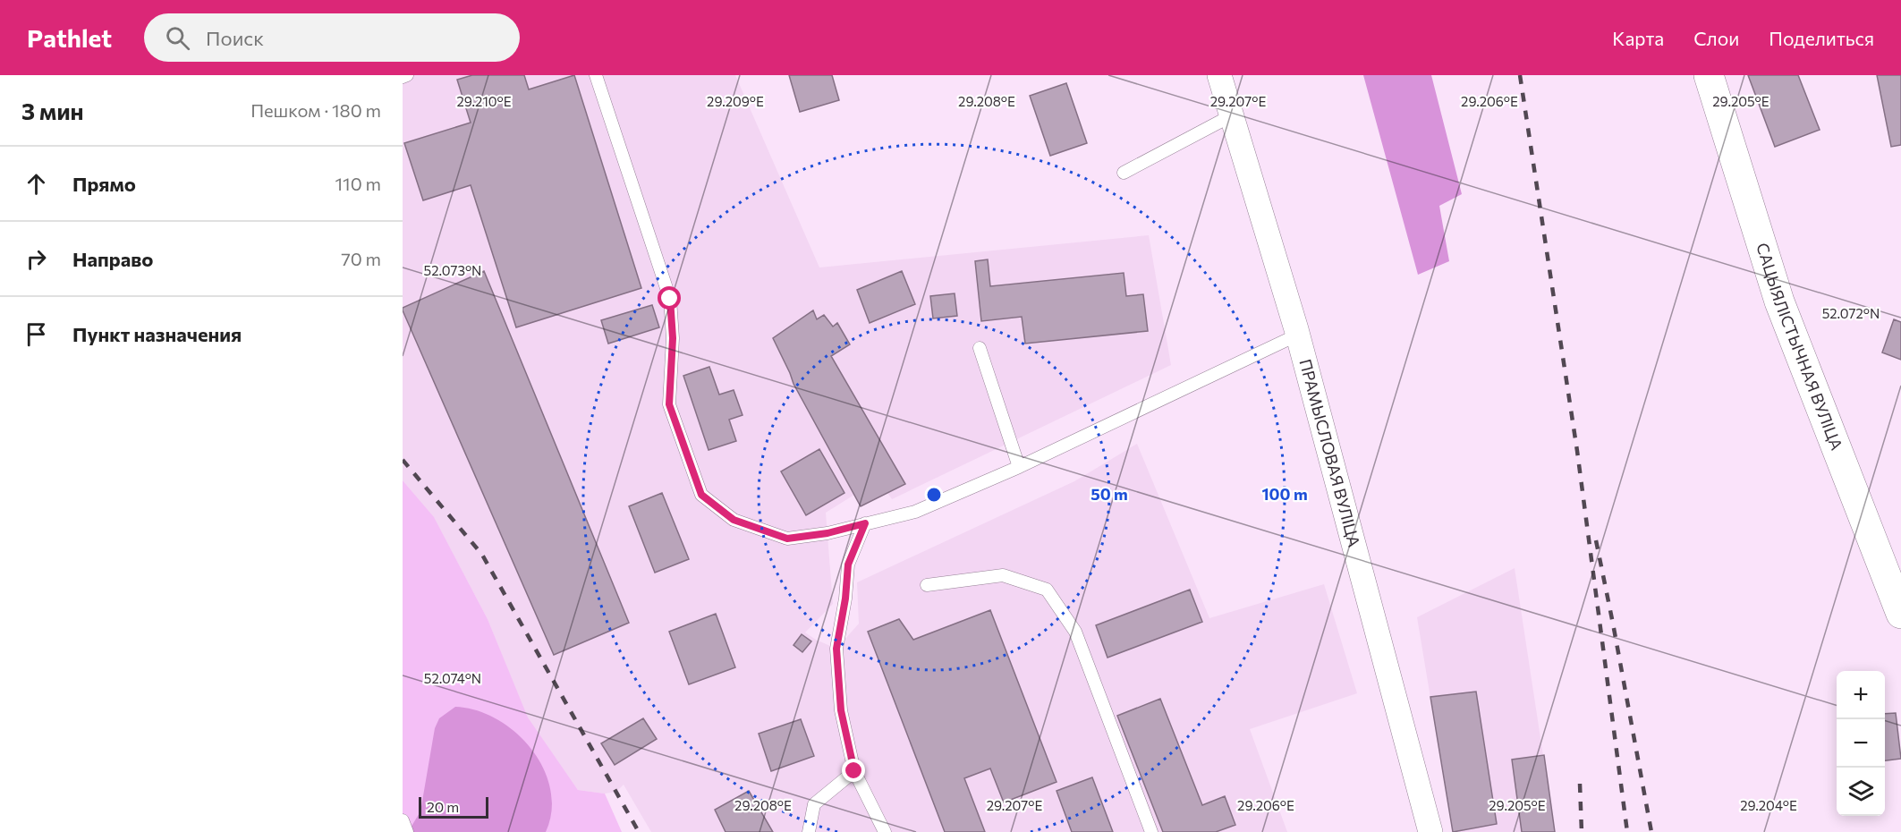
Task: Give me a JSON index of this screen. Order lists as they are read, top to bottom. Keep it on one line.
{"streets":{"street":["САЦЫЯЛІСТЫЧНАЯ ВУЛІЦА","ПРАМЫСЛОВАЯ ВУЛІЦА"]},"scale_bar":"20 m","page":{"header":"Pathlet","search":"Поиск","nav":["Карта","Слои","Поделиться"],"heading":["3 мин","Пешком · 180 m"],"list":[["Прямо","110 m"],["Направо","70 m"],"Пункт назначения"],"map_buttons":["+","−"],"scale":"20 m"},"coordinates":["29.210°E","29.209°E","29.208°E","29.207°E","29.206°E","29.205°E","52.073°N","52.072°N","52.074°N","29.204°E"],"rings":["50 m","100 m"]}
